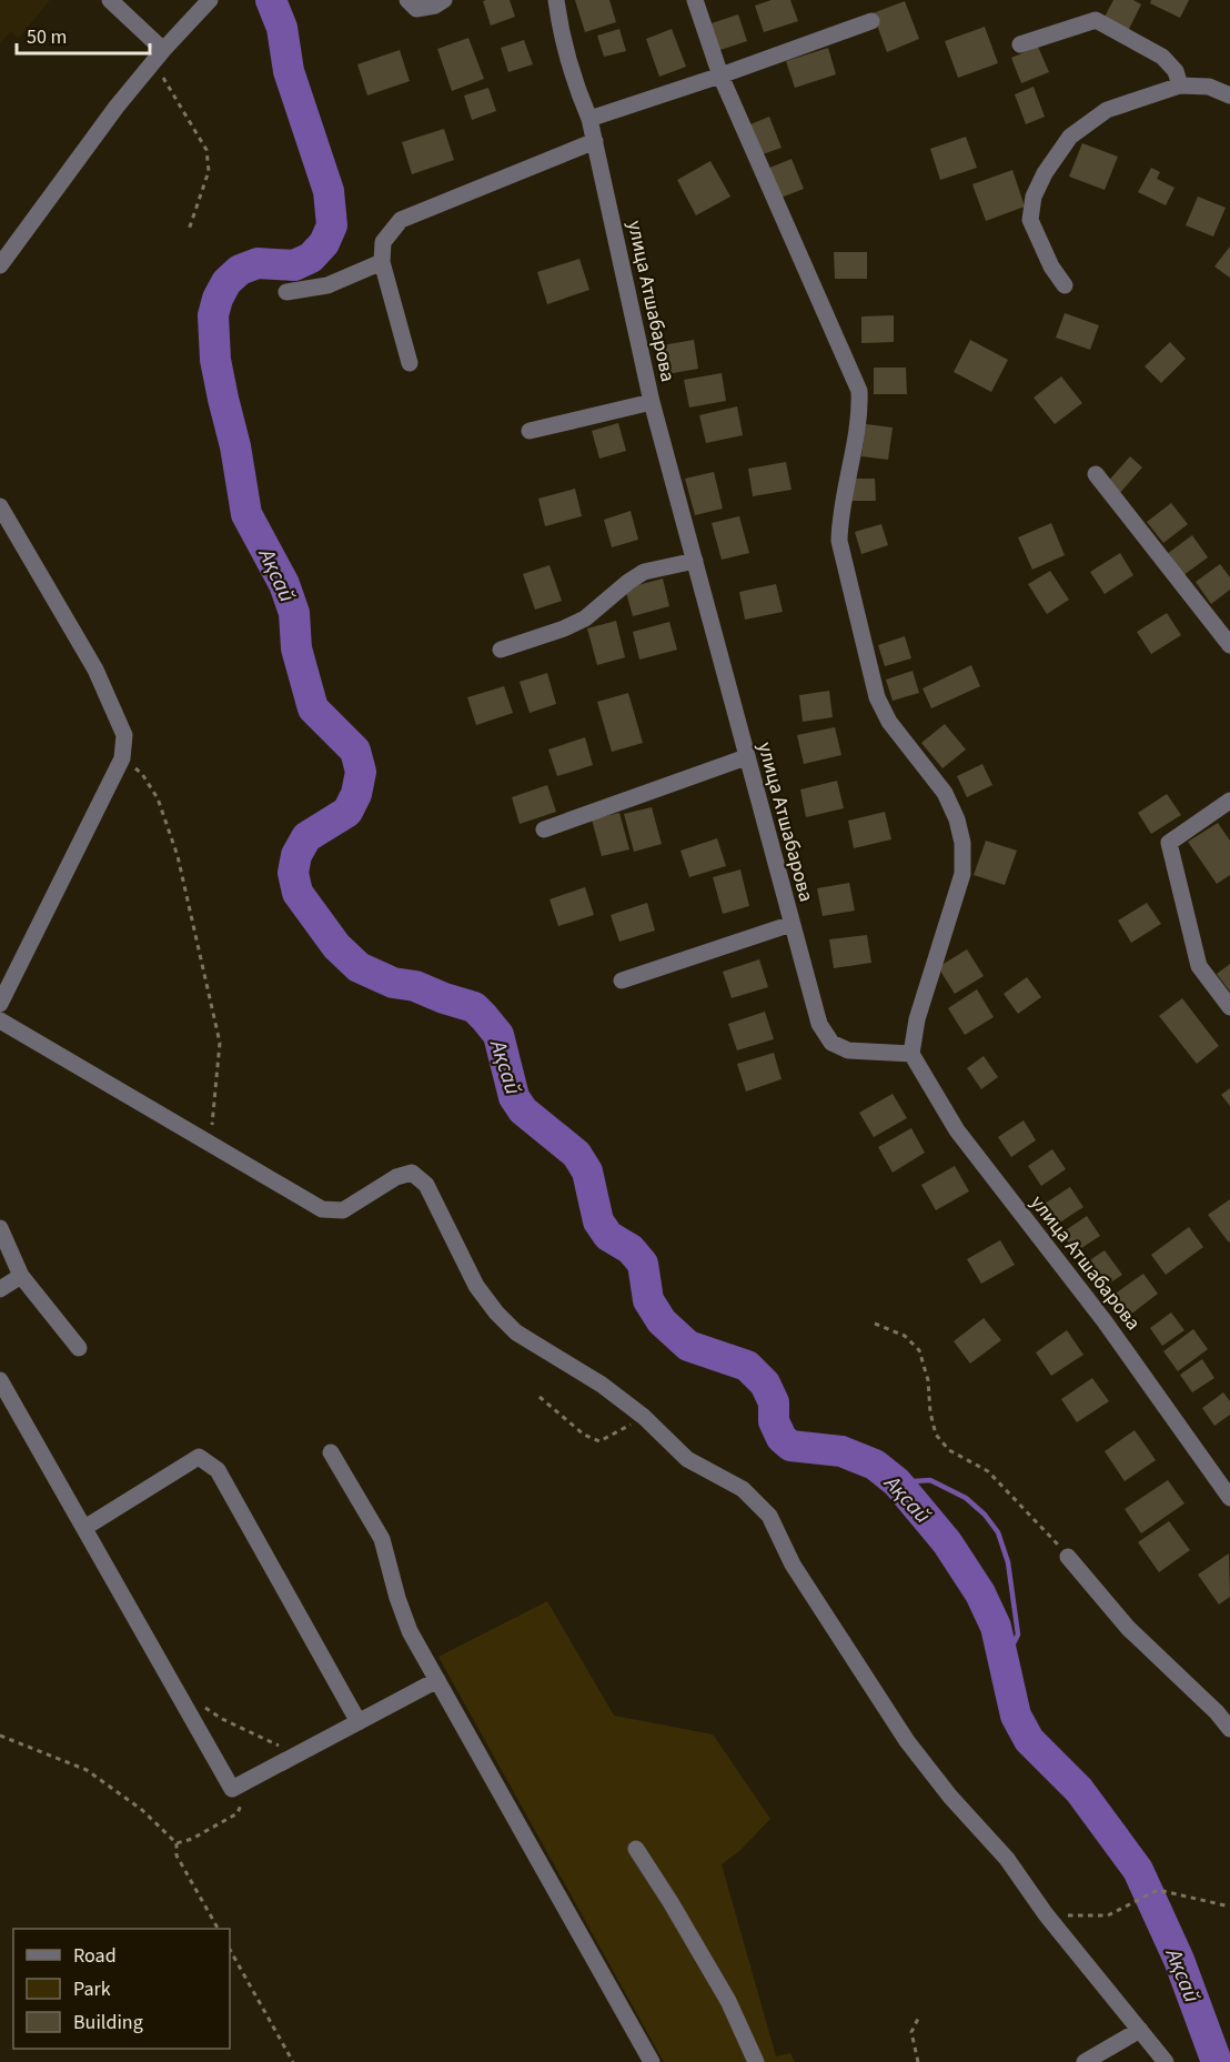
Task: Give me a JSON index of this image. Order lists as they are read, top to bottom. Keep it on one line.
{"streets":{"street":["улица Атшабарова"]},"water":["Ақсай"],"legend":["Road","Park","Building"],"scale_bar":"50 m"}
